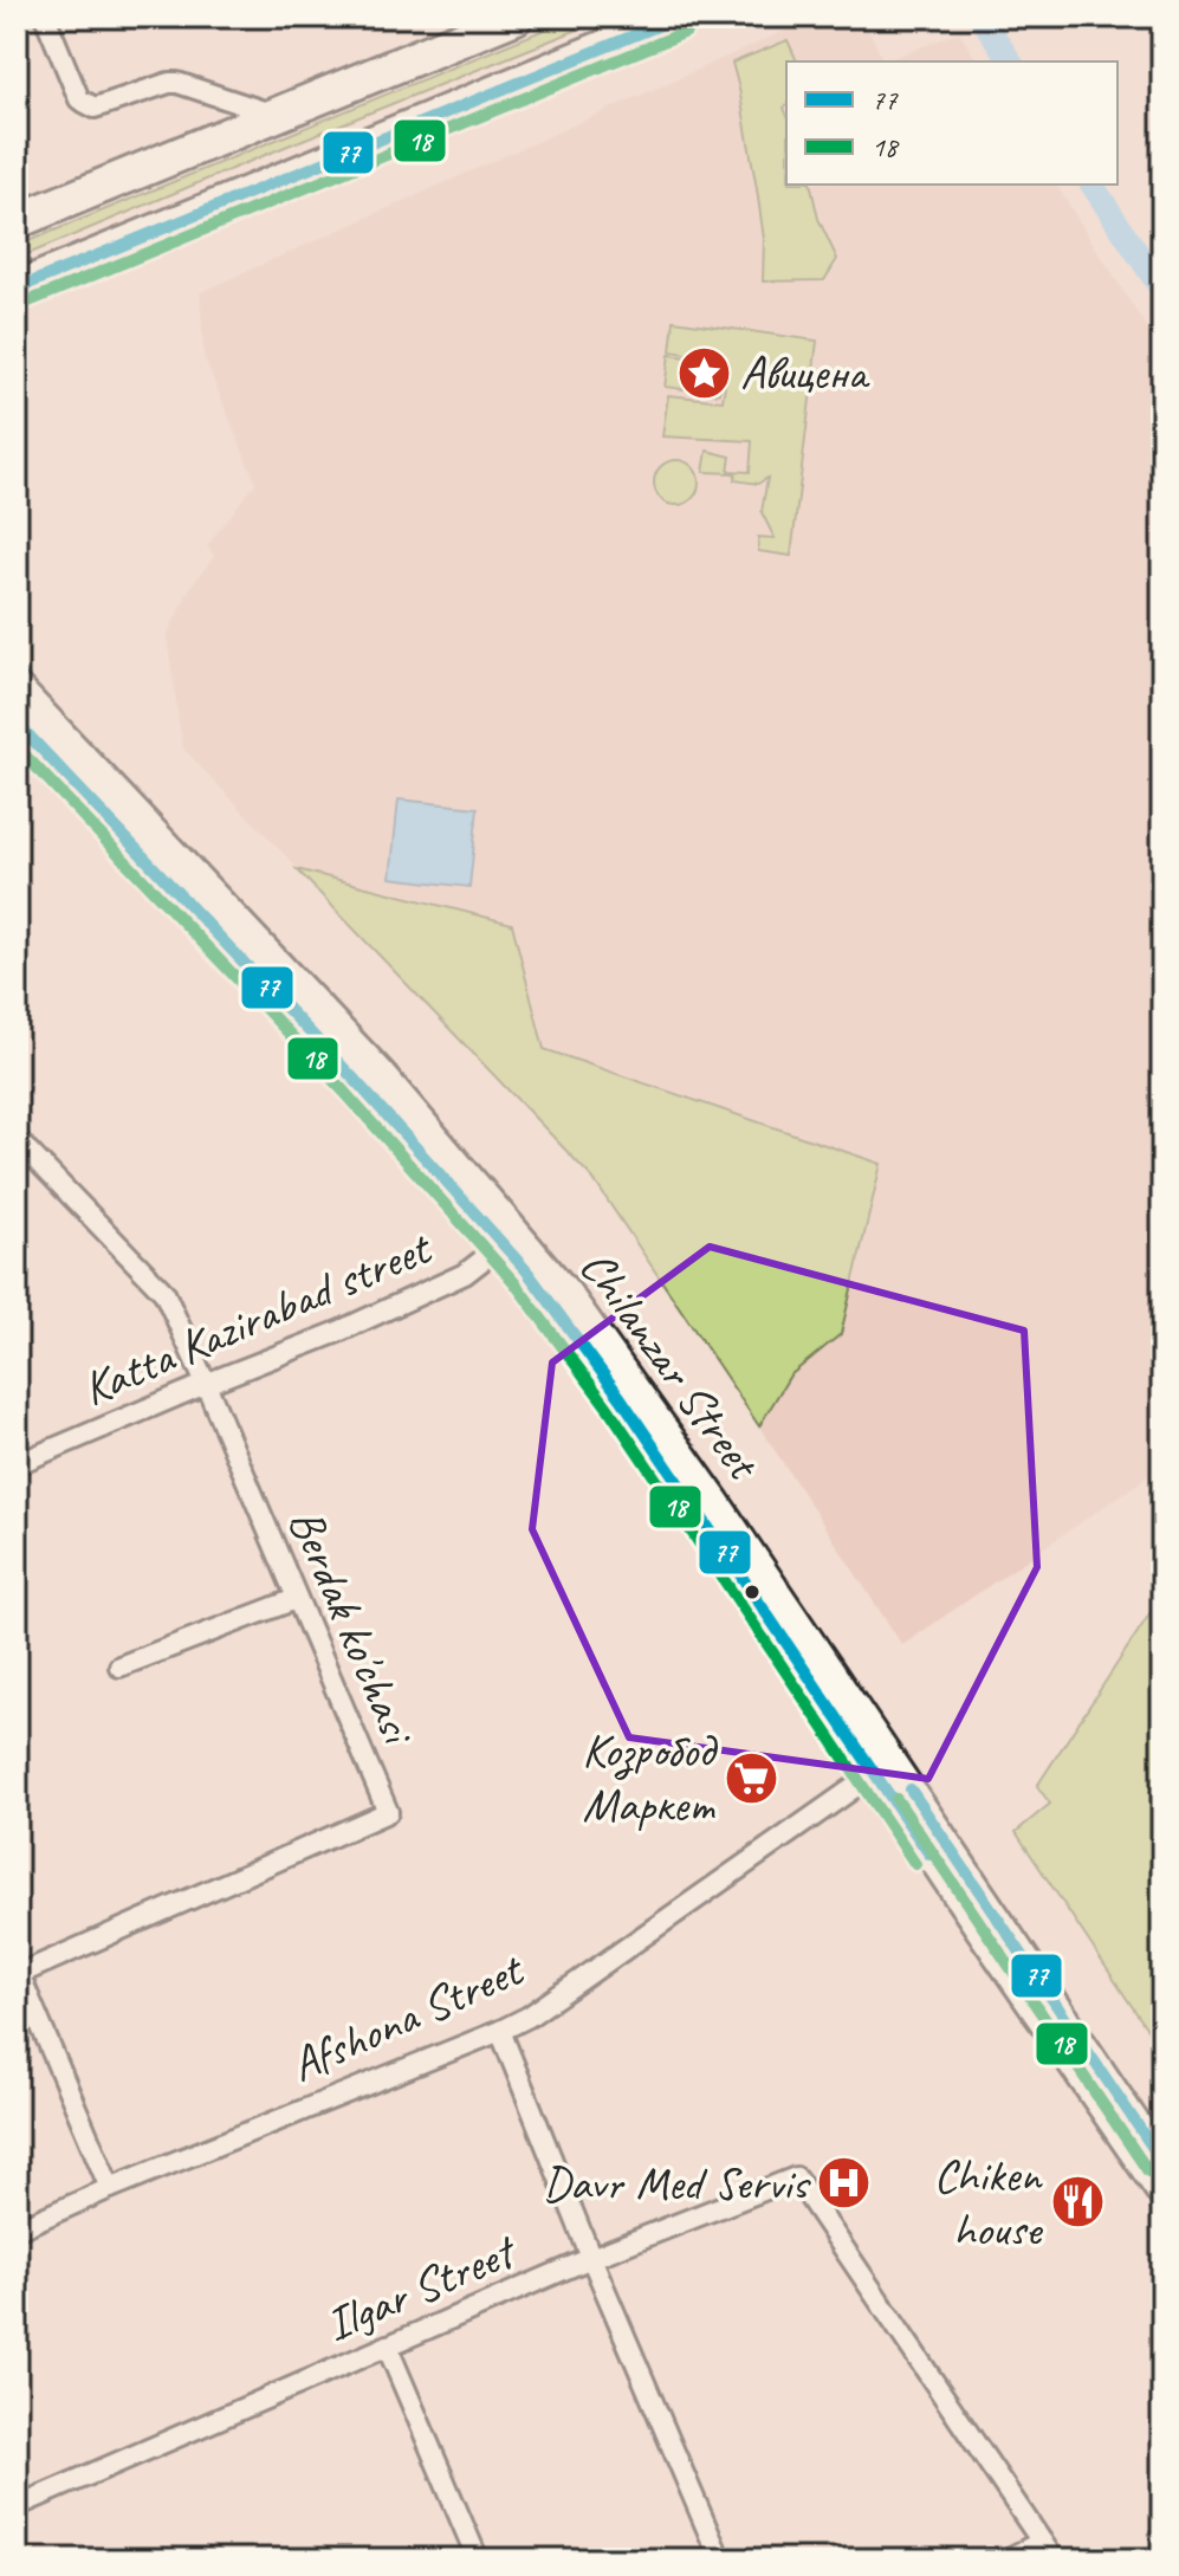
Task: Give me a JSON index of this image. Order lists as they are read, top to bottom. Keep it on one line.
{"streets":{"main road":["Chilanzar Street"],"street":["Katta Kazirabad street","Berdak ko'chasi","Afshona Street","Ilgar Street"]},"crossings":[["Katta Kazirabad street","Chilanzar Street"],["Katta Kazirabad street","Berdak ko'chasi"],["Chilanzar Street","Afshona Street"]],"places":{"place":["Авицена"],"supermarket":["Козробод Маркет"],"hospital":["Davr Med Servis"],"restaurant":["Chiken house"]},"lines":["transit line 77","transit line 18"],"legend":["77","18"]}
